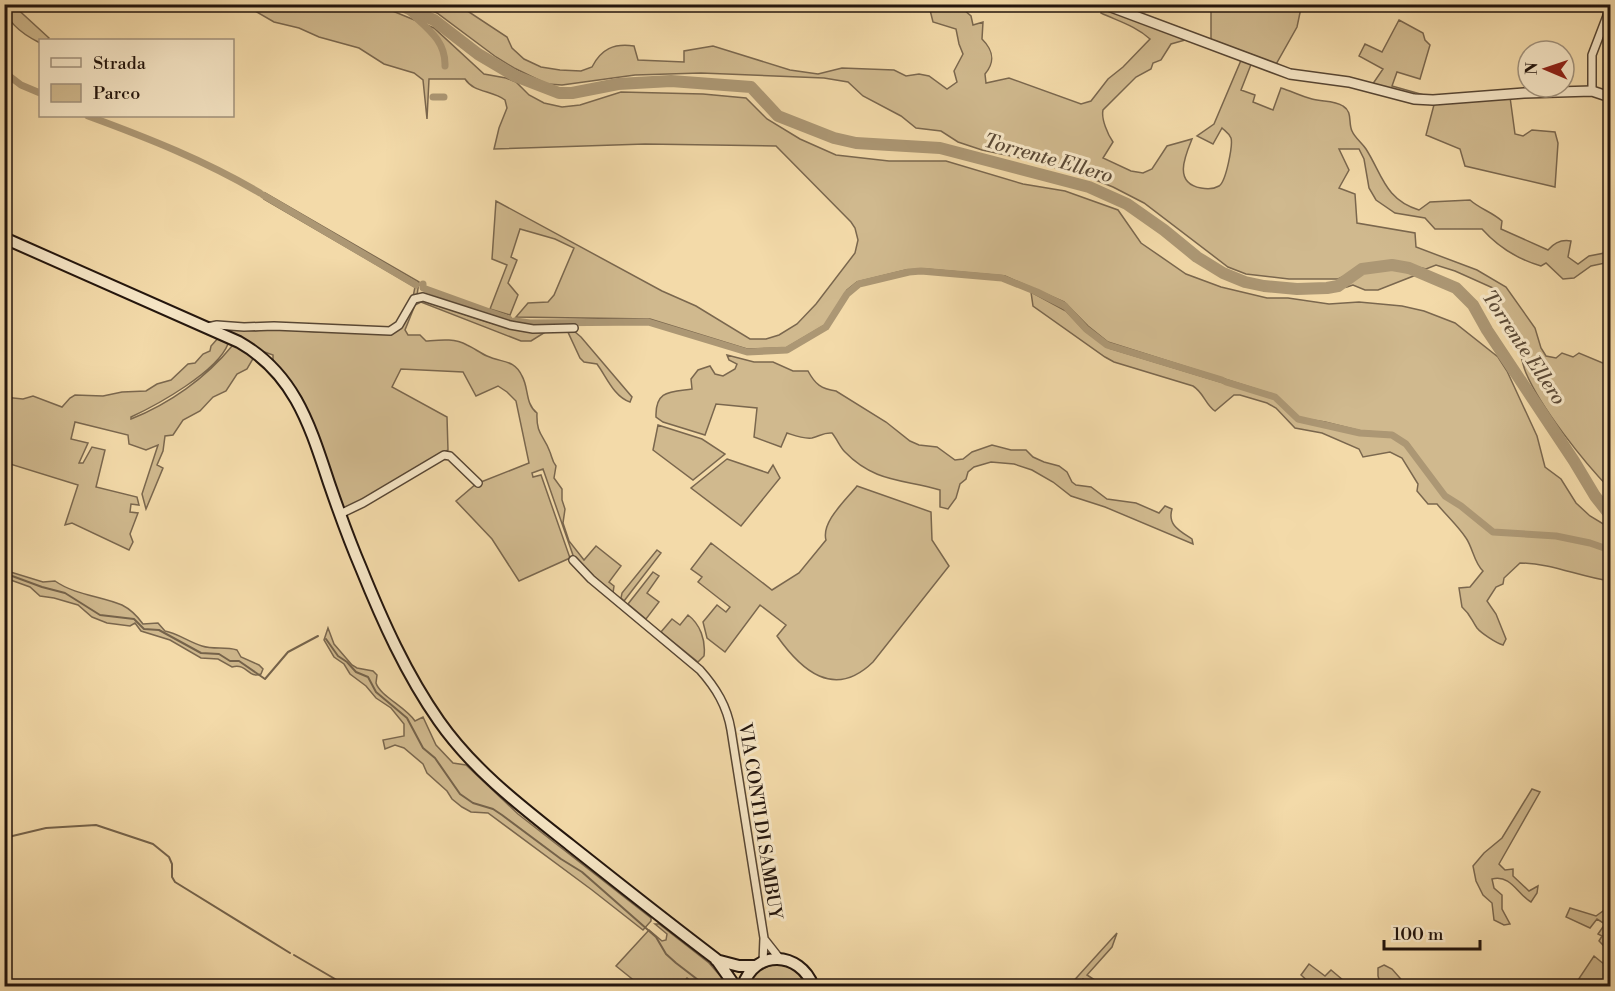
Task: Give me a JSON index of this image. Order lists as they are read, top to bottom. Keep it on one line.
{"streets":{"street":["VIA CONTI DI SAMBUY"]},"water":["Torrente Ellero"],"legend":["Strada","Parco"],"scale_bar":"100 m","north":"left"}
